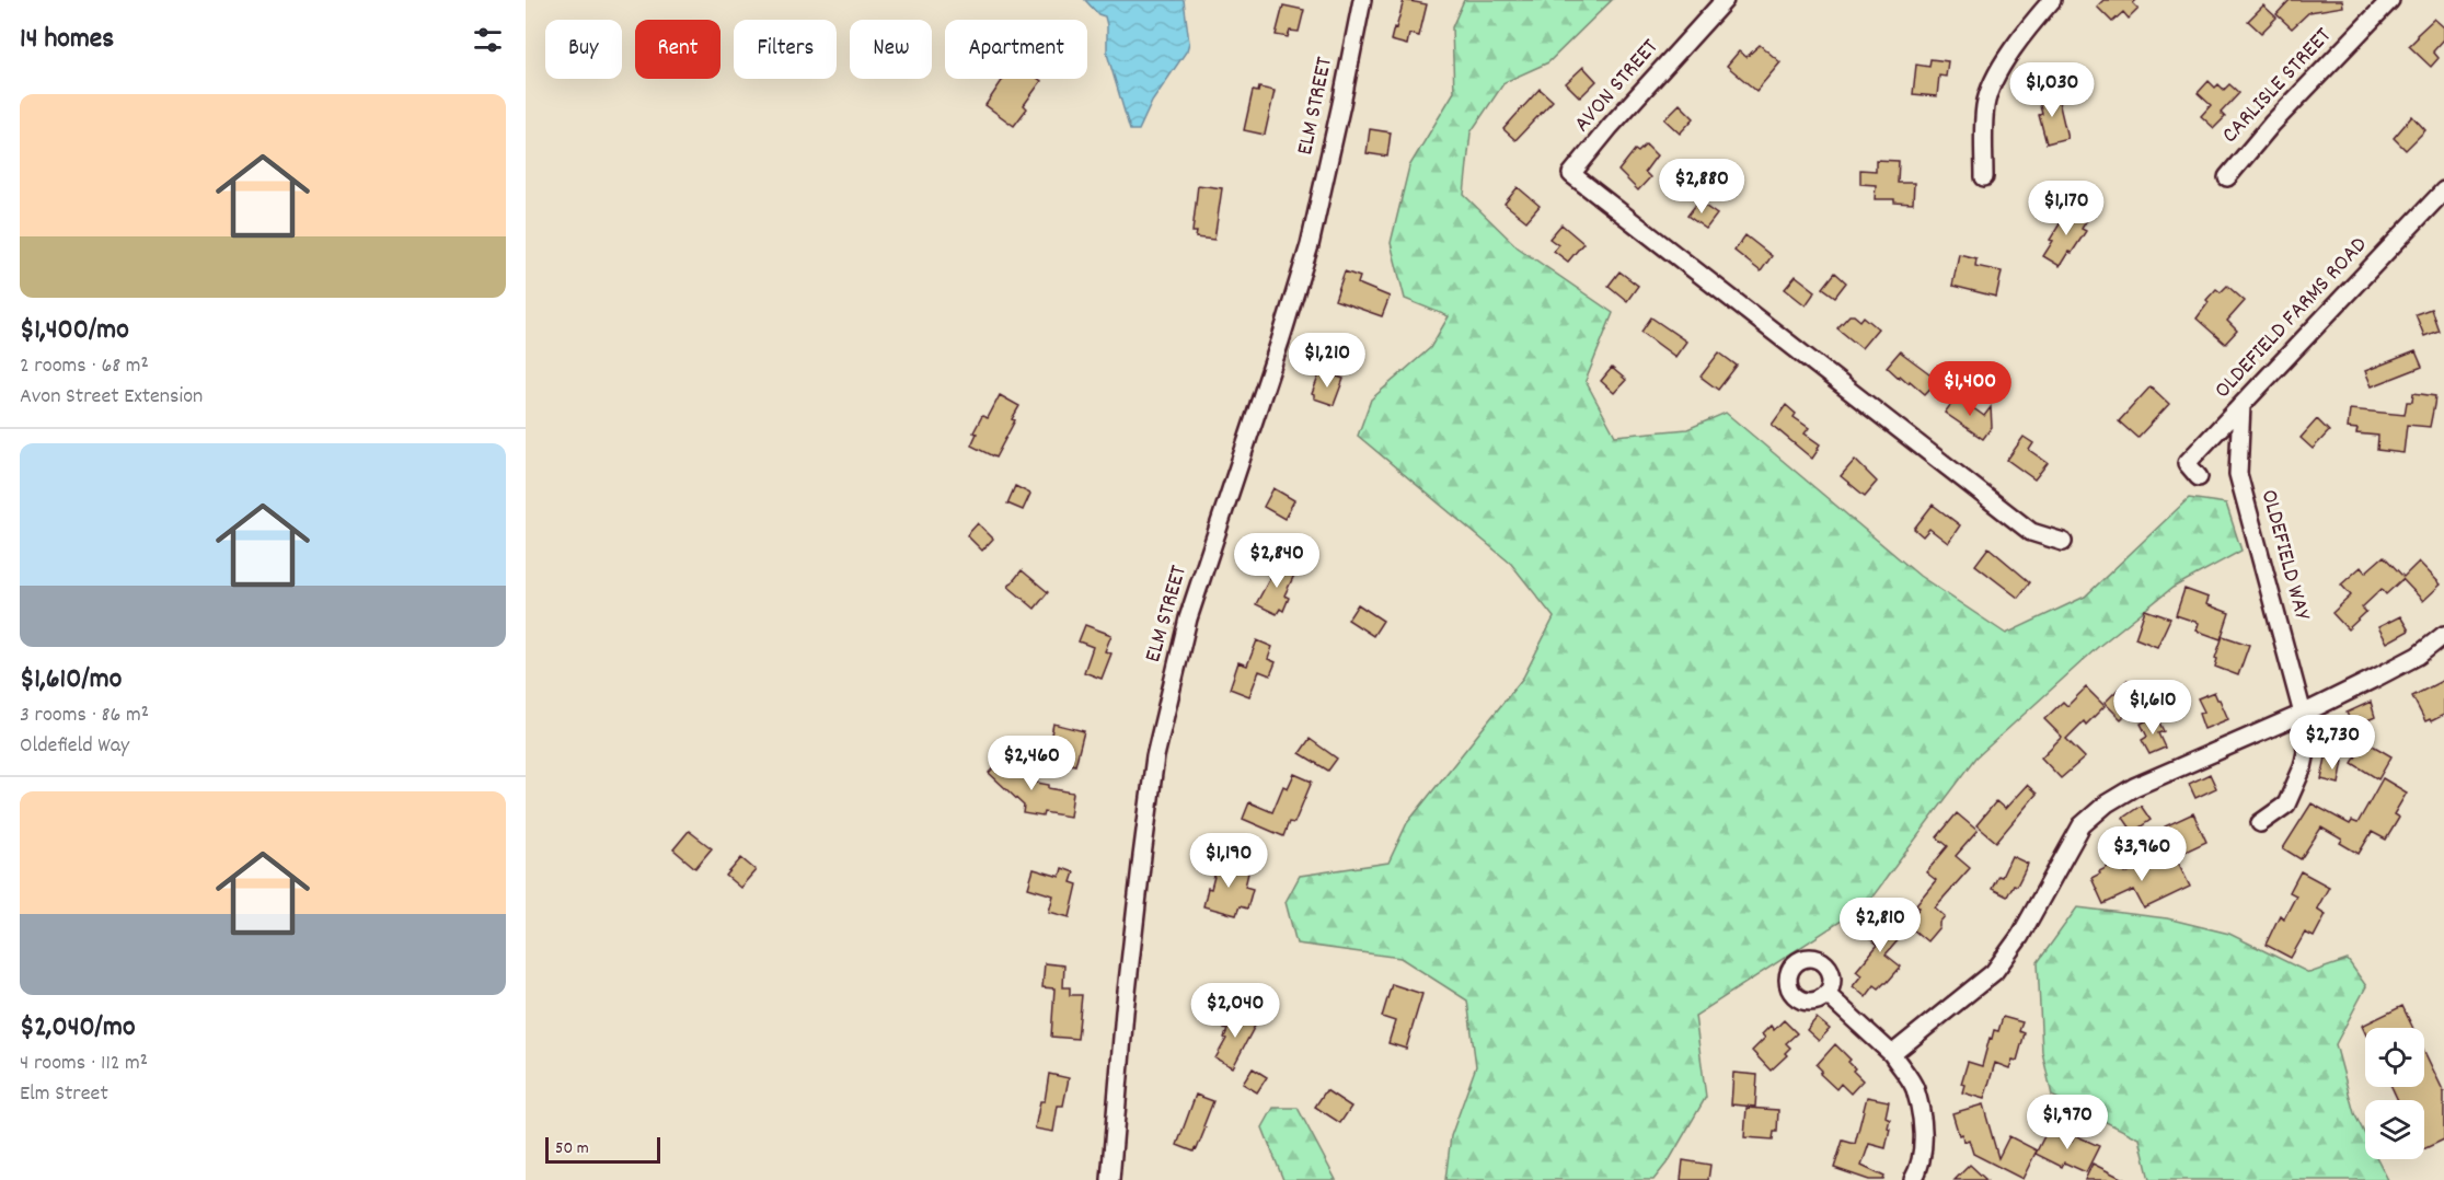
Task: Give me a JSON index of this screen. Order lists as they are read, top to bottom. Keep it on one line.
{"streets":{"street":["AVON STREET","CARLISLE STREET","ELM STREET","OLDEFIELD FARMS ROAD","OLDEFIELD WAY"]},"crossings":[["OLDEFIELD FARMS ROAD","OLDEFIELD WAY"]],"scale_bar":"50 m","page":{"heading":"14 homes","chip":["Buy","Rent","Filters","New","Apartment"],"price":["$1,030","$2,880","$1,170","$1,210","$1,400","$2,840","$1,610","$2,730","$2,460","$3,960","$1,190","$2,810","$2,040","$1,970"],"list":[{"name":"$1,400/mo","note":"2 rooms · 68 m² · Avon Street Extension"},{"name":"$1,610/mo","note":"3 rooms · 86 m² · Oldefield Way"},{"name":"$2,040/mo","note":"4 rooms · 112 m² · Elm Street"}],"scale":"50 m"}}
